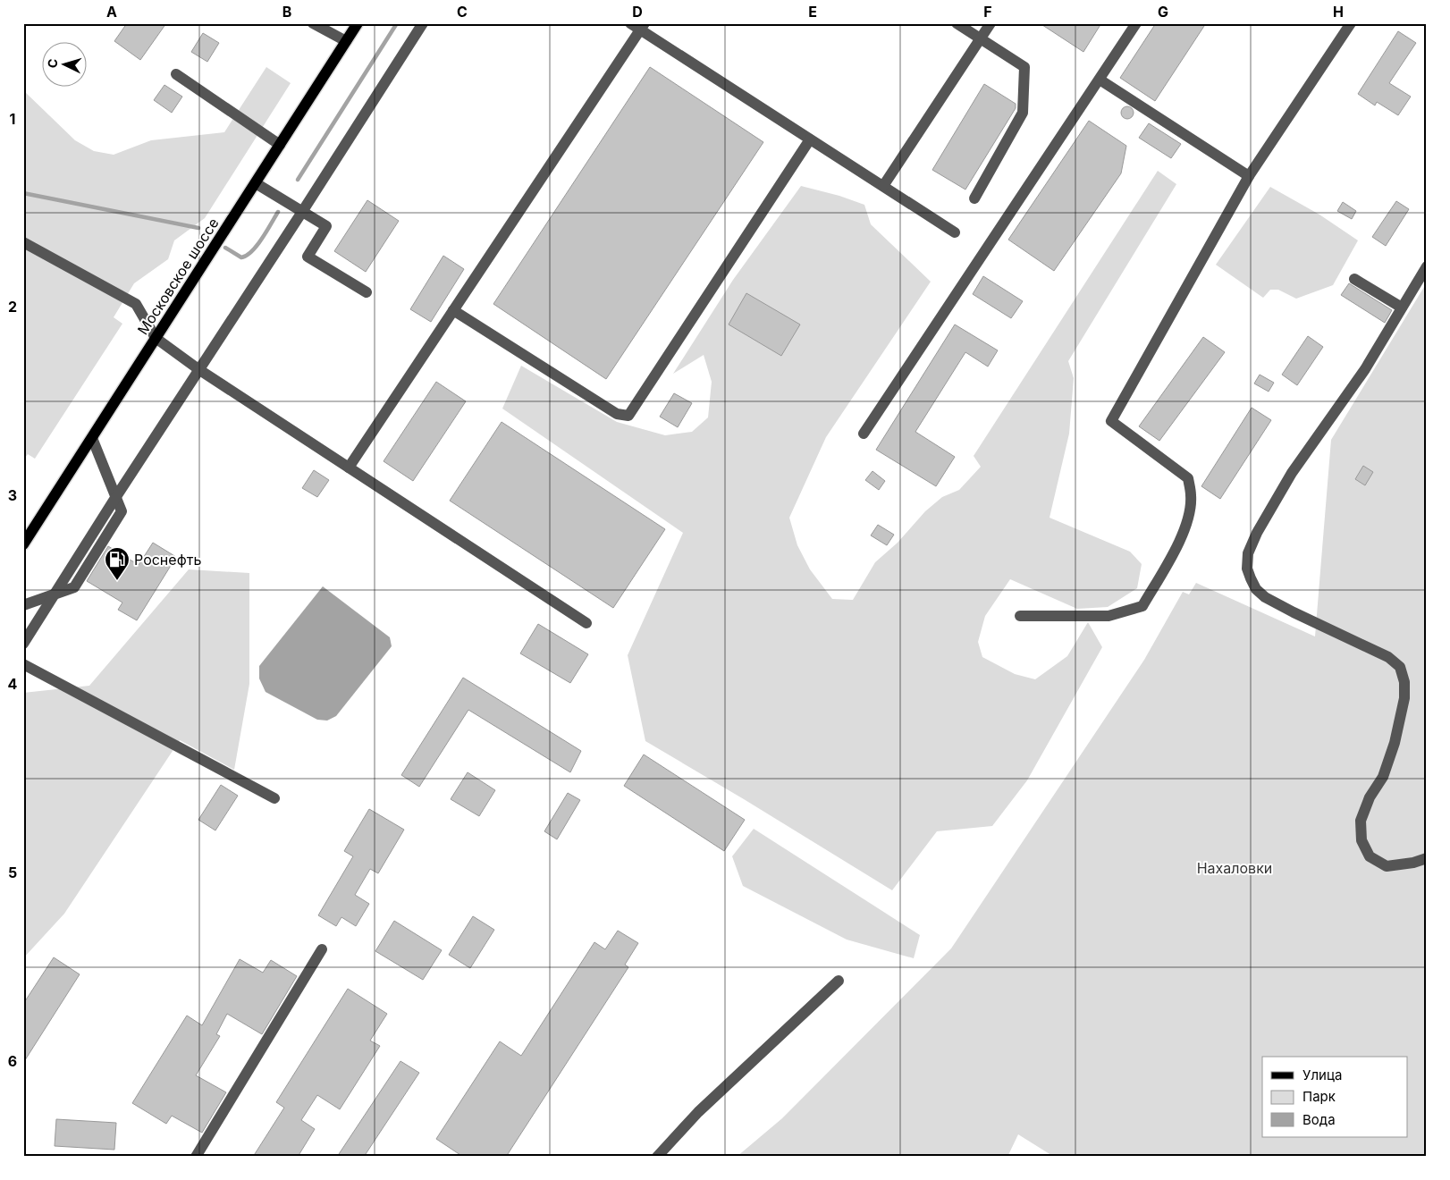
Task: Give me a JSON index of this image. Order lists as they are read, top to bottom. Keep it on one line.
{"streets":{"main road":["Московское шоссе"]},"parks":["Нахаловки"],"places":{"fuel station":["Роснефть"]},"legend":["Улица","Парк","Вода"],"north":"left","grid":{"columns":["A","B","C","D","E","F","G","H"],"rows":["1","2","3","4","5","6"]}}
